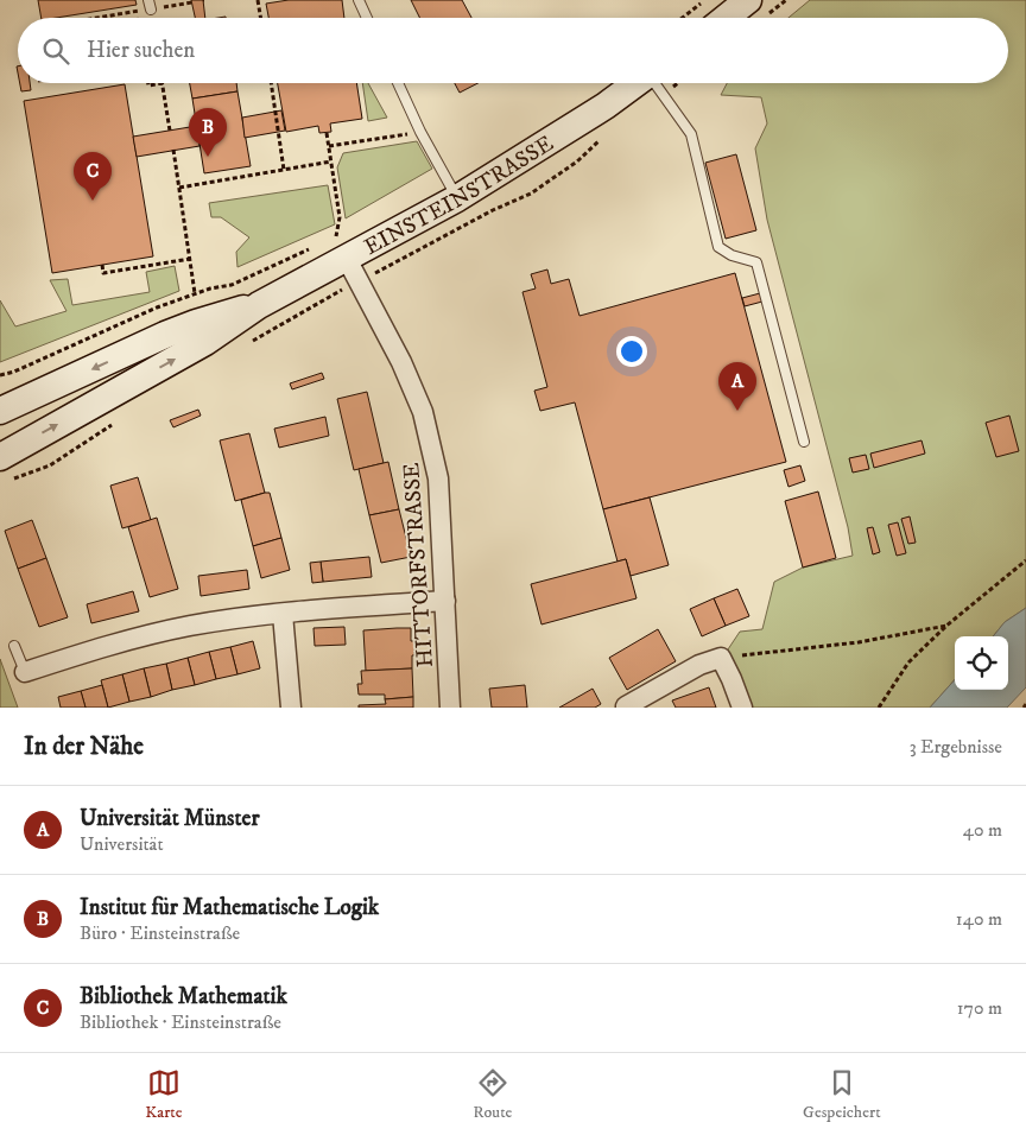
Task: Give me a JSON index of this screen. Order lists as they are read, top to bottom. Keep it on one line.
{"streets":{"main road":["EINSTEINSTRASSE"],"street":["HITTORFSTRASSE"]},"crossings":[["EINSTEINSTRASSE","HITTORFSTRASSE"]],"page":{"search":"Hier suchen","pins":["B","C","A"],"heading":["In der Nähe","3 Ergebnisse"],"list":[{"mark":"A","name":"Universität Münster","note":"Universität","value":"40 m"},{"mark":"B","name":"Institut für Mathematische Logik","note":"Büro · Einsteinstraße","value":"140 m"},{"mark":"C","name":"Bibliothek Mathematik","note":"Bibliothek · Einsteinstraße","value":"170 m"}],"nav":["Karte","Route","Gespeichert"]}}
